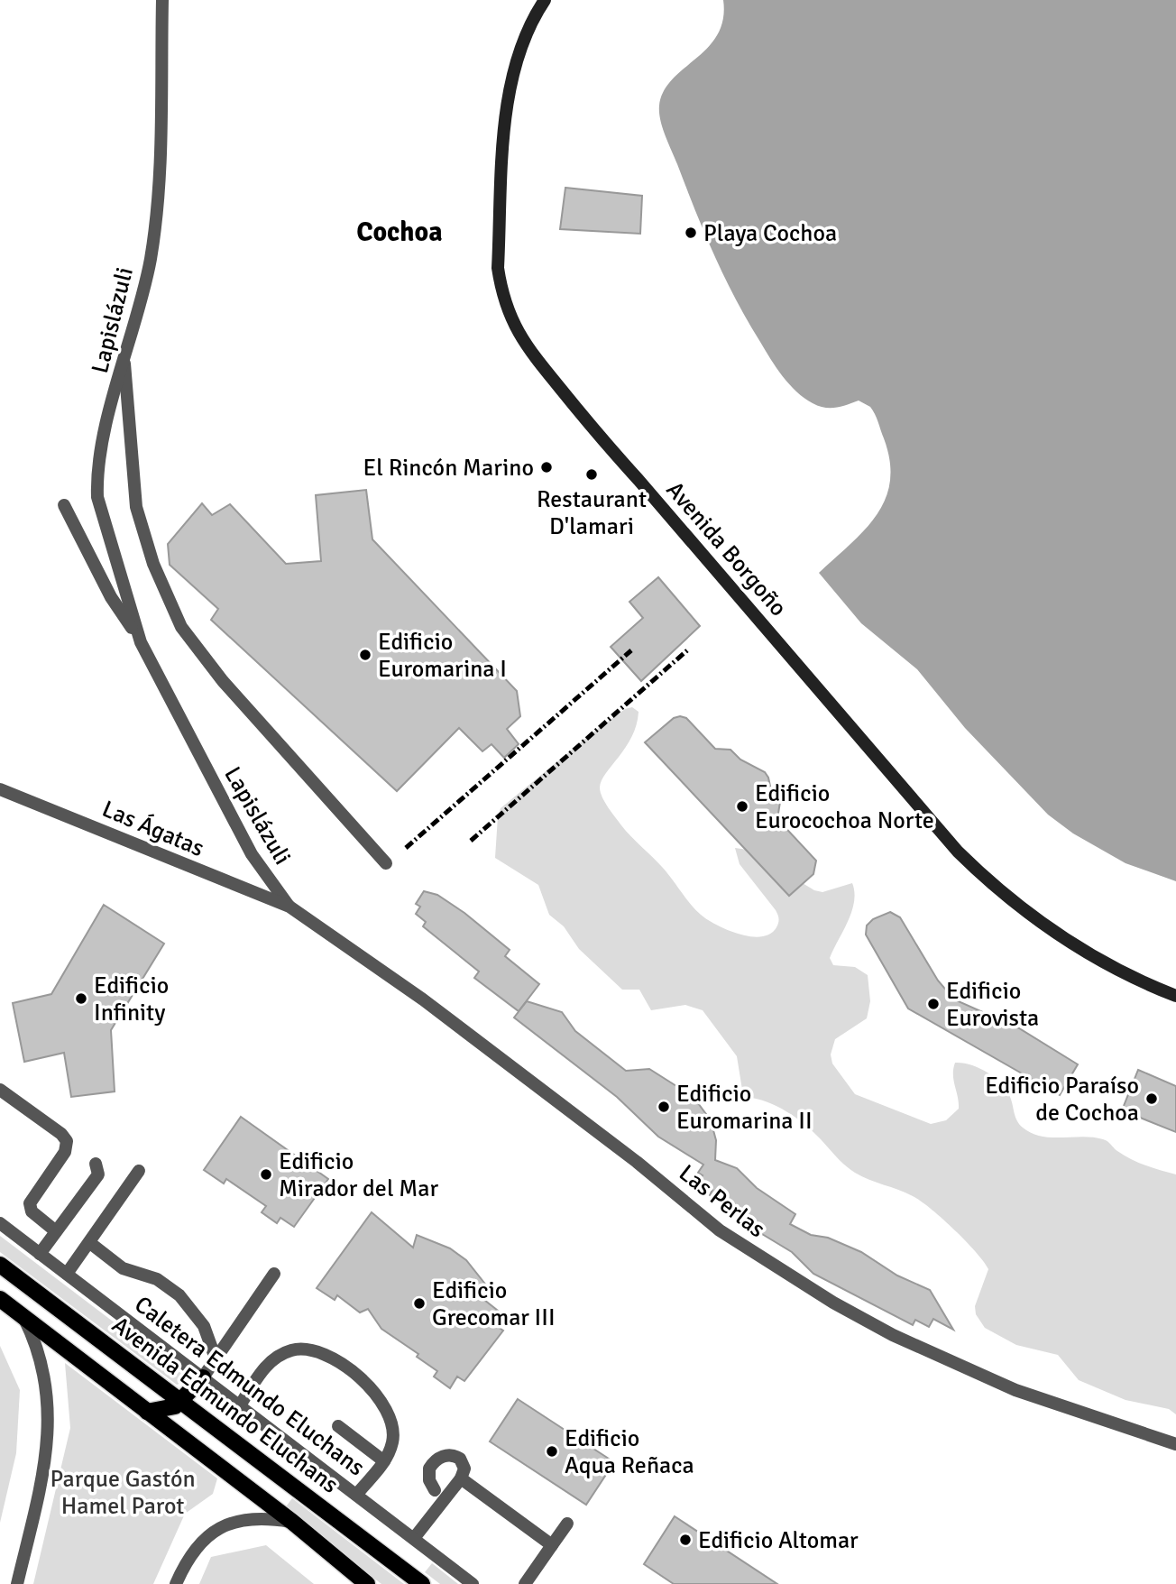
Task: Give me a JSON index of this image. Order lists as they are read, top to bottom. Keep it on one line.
{"streets":{"main road":["Avenida Borgoño","Avenida Edmundo Eluchans"],"street":["Lapislázuli","Las Ágatas","Las Perlas","Caletera Edmundo Eluchans"]},"crossings":[["Lapislázuli","Las Ágatas"],["Lapislázuli","Las Perlas"],["Las Ágatas","Las Perlas"]],"districts":["Cochoa"],"parks":["Parque Gastón Hamel Parot"],"places":["Playa Cochoa","El Rincón Marino","Restaurant D'lamari","Edificio Euromarina I","Edificio Eurocochoa Norte","Edificio Infinity","Edificio Eurovista","Edificio Paraíso de Cochoa","Edificio Euromarina II","Edificio Mirador del Mar","Edificio Grecomar III","Edificio Aqua Reñaca","Edificio Altomar"]}
